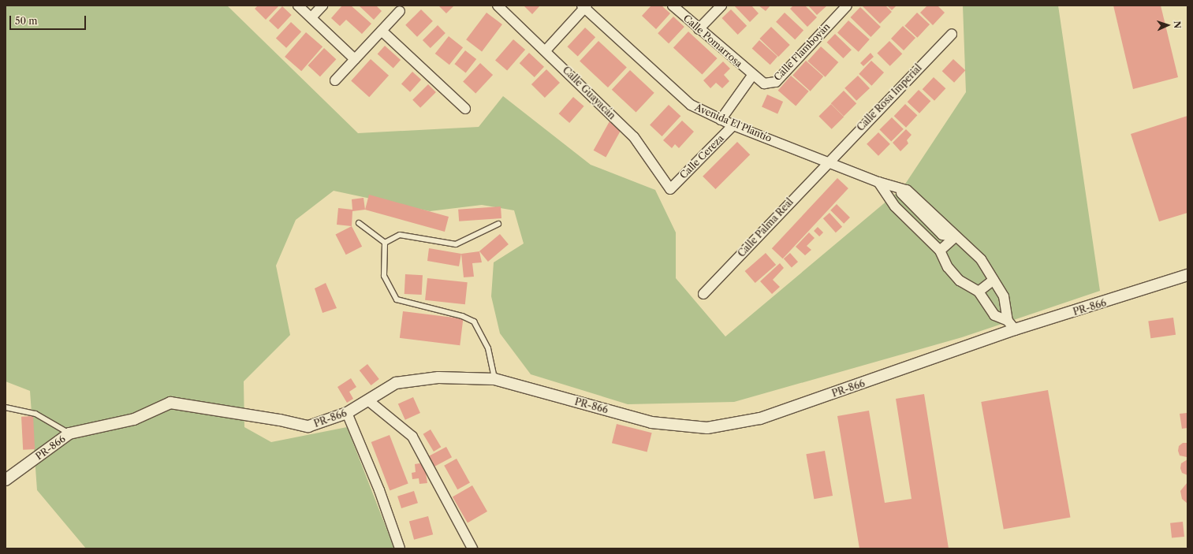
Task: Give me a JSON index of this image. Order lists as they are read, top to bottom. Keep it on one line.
{"streets":{"street":["Calle Pomarrosa","Calle Flamboyán","Calle Guayacán","Calle Rosa Imperial","Avenida El Plantío","Calle Cereza","Calle Palma Real","PR-866"]},"crossings":[["Calle Pomarrosa","Calle Flamboyán"],["Calle Guayacán","Calle Cereza"],["Calle Rosa Imperial","Avenida El Plantío"],["Calle Rosa Imperial","Calle Palma Real"],["Avenida El Plantío","Calle Cereza"],["Avenida El Plantío","Calle Palma Real"],["Avenida El Plantío","PR-866"]],"scale_bar":"50 m","north":"right"}
